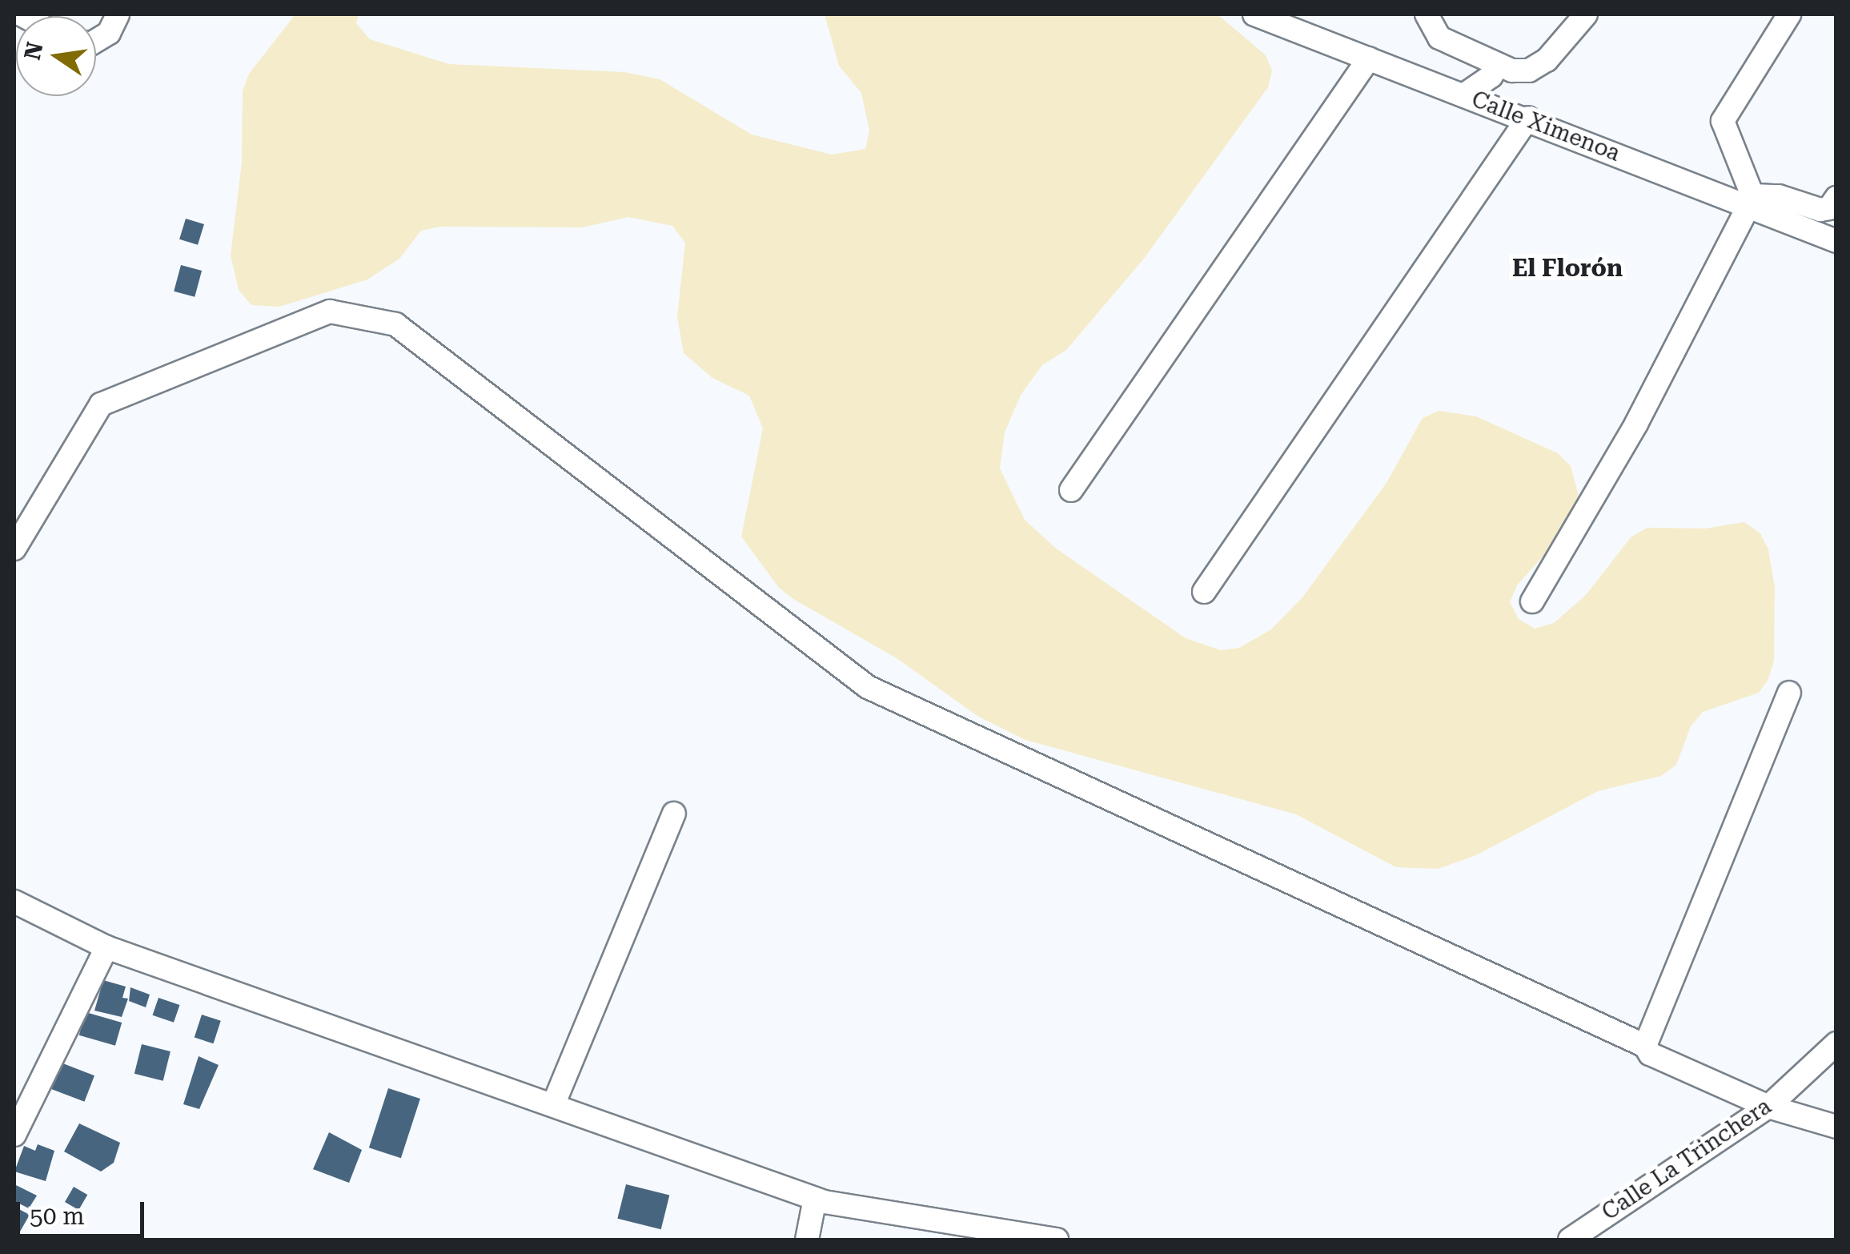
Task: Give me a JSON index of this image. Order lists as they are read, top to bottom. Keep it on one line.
{"streets":{"street":["Calle Ximenoa","Calle La Trinchera"]},"districts":["El Florón"],"scale_bar":"50 m","north":"left"}
